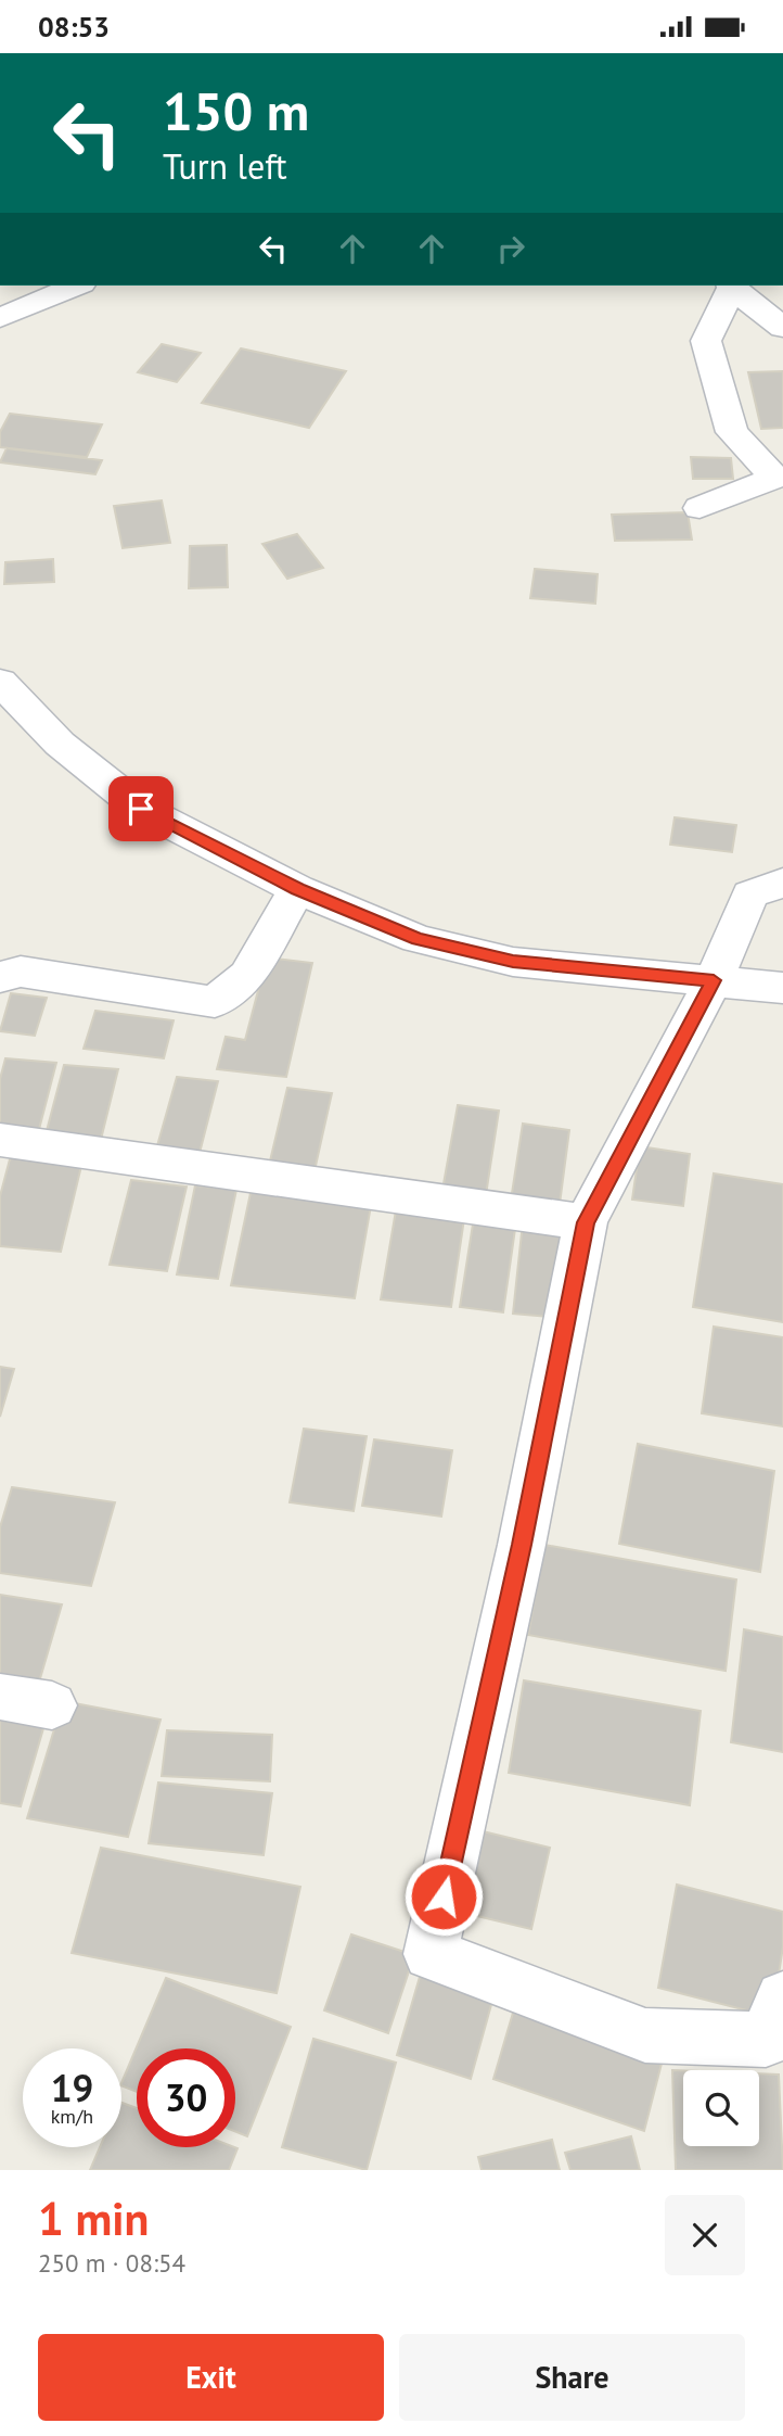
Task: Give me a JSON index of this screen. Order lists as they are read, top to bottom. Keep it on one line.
{"page":{"status":"08:53","turn":["150 m","Turn left"],"speed":"19 km/h","limit":"30","heading":["1 min","250 m · 08:54"],"buttons":["Exit","Share"]}}
